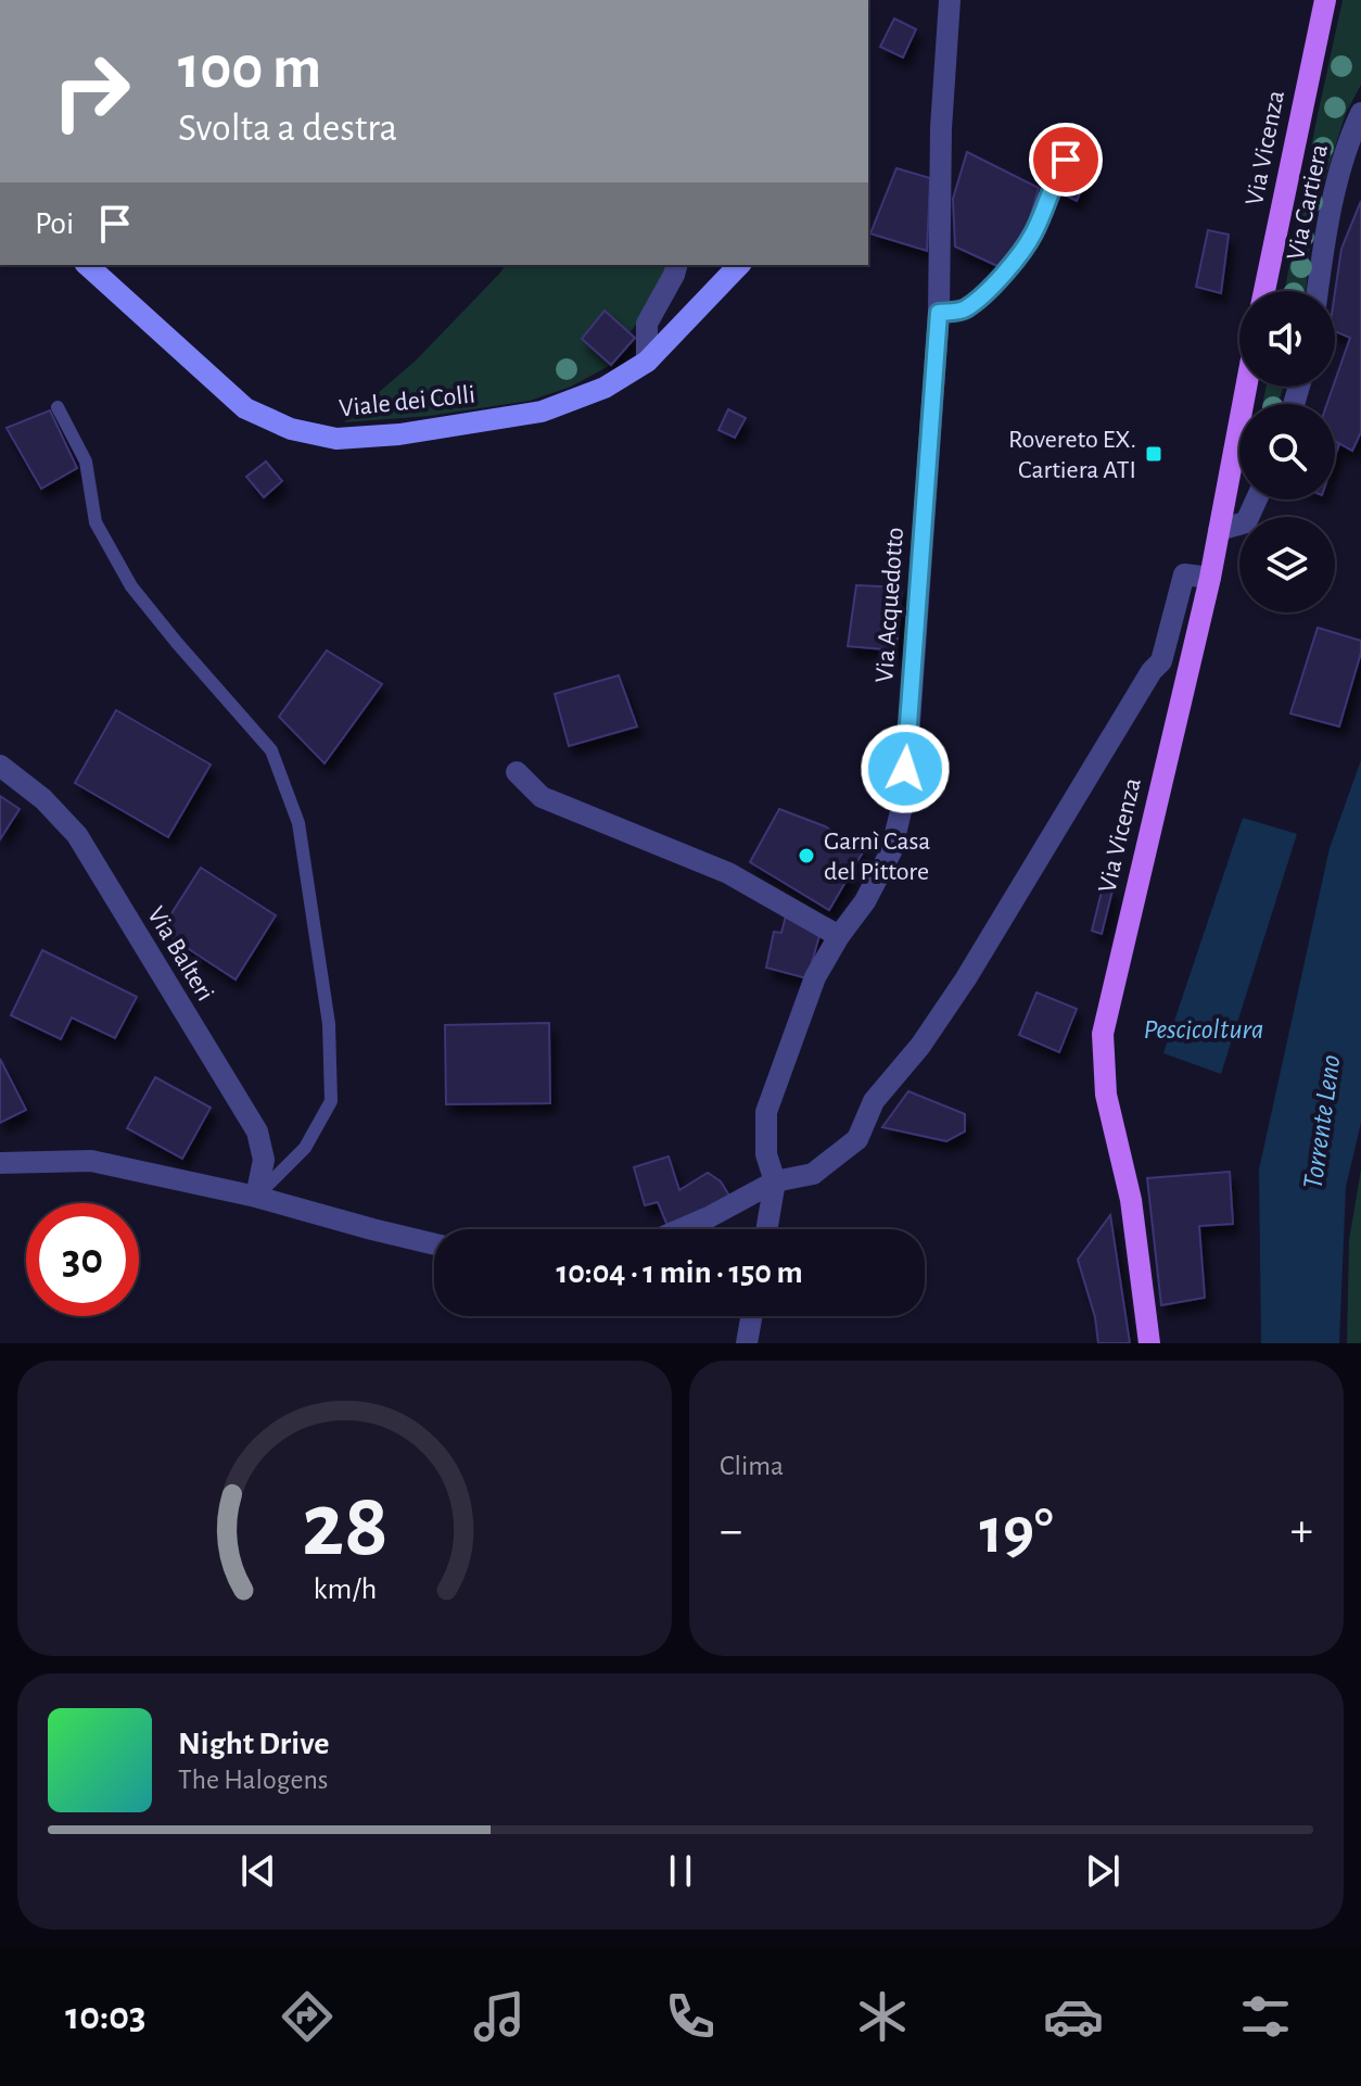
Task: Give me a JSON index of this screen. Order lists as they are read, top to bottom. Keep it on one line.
{"streets":{"main road":["Via Vicenza","Viale dei Colli"],"street":["Via Cartiera","Via Acquedotto","Via Balteri"]},"water":["Pescicoltura","Torrente Leno"],"places":{"transit":["Rovereto EX. Cartiera ATI"],"other":["Garnì Casa del Pittore"]},"page":{"turn":["100 m","Svolta a destra"],"then":"Poi","limit":"30","trip":"10:04 · 1 min · 150 m","tile":"Clima","heat":["−","19°","+"],"song":["Night Drive","The Halogens"],"tabs":"10:03","gauge":["28","km/h"]}}
